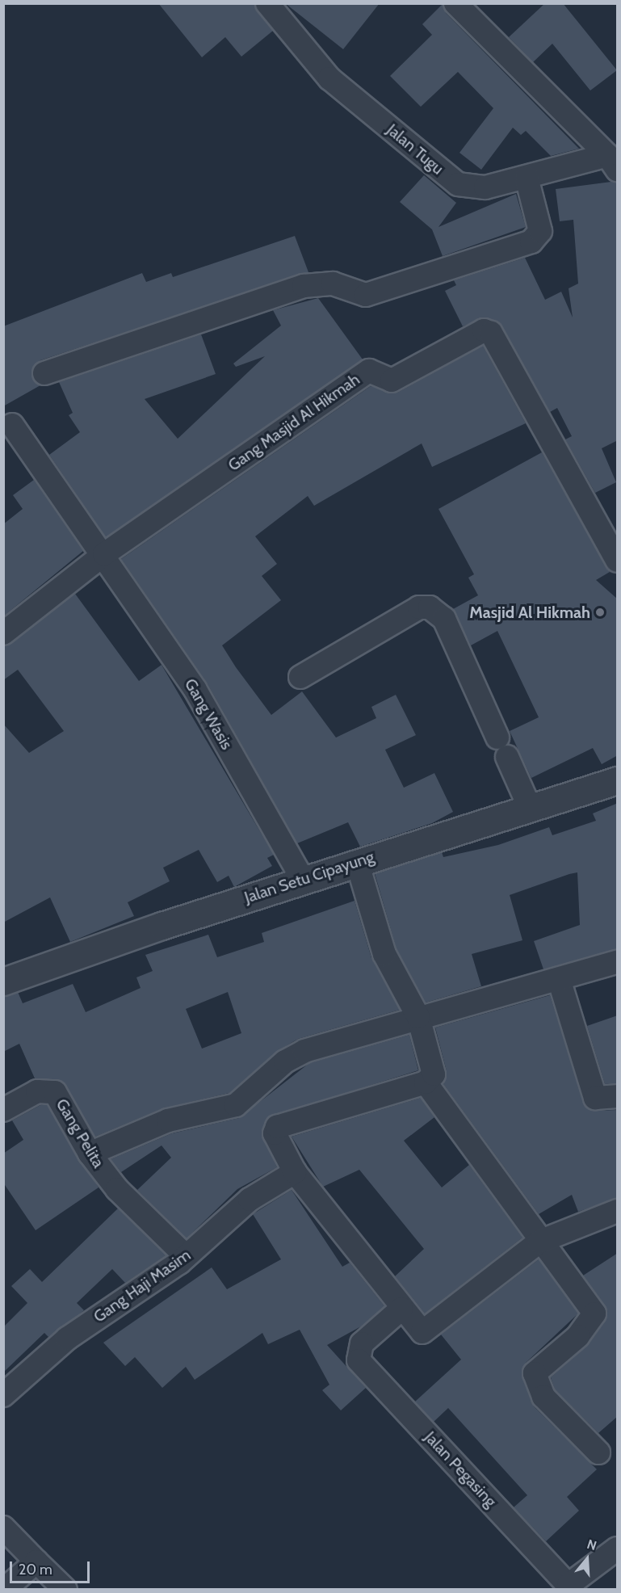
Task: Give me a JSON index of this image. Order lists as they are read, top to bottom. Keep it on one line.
{"streets":{"street":["Jalan Tugu","Gang Masjid Al Hikmah","Gang Wasis","Jalan Setu Cipayung","Gang Pelita","Gang Haji Masim","Jalan Pegasing"]},"crossings":[["Gang Masjid Al Hikmah","Gang Wasis"],["Gang Wasis","Jalan Setu Cipayung"],["Gang Pelita","Gang Haji Masim"]],"places":["Masjid Al Hikmah"],"scale_bar":"20 m","north":"top"}
